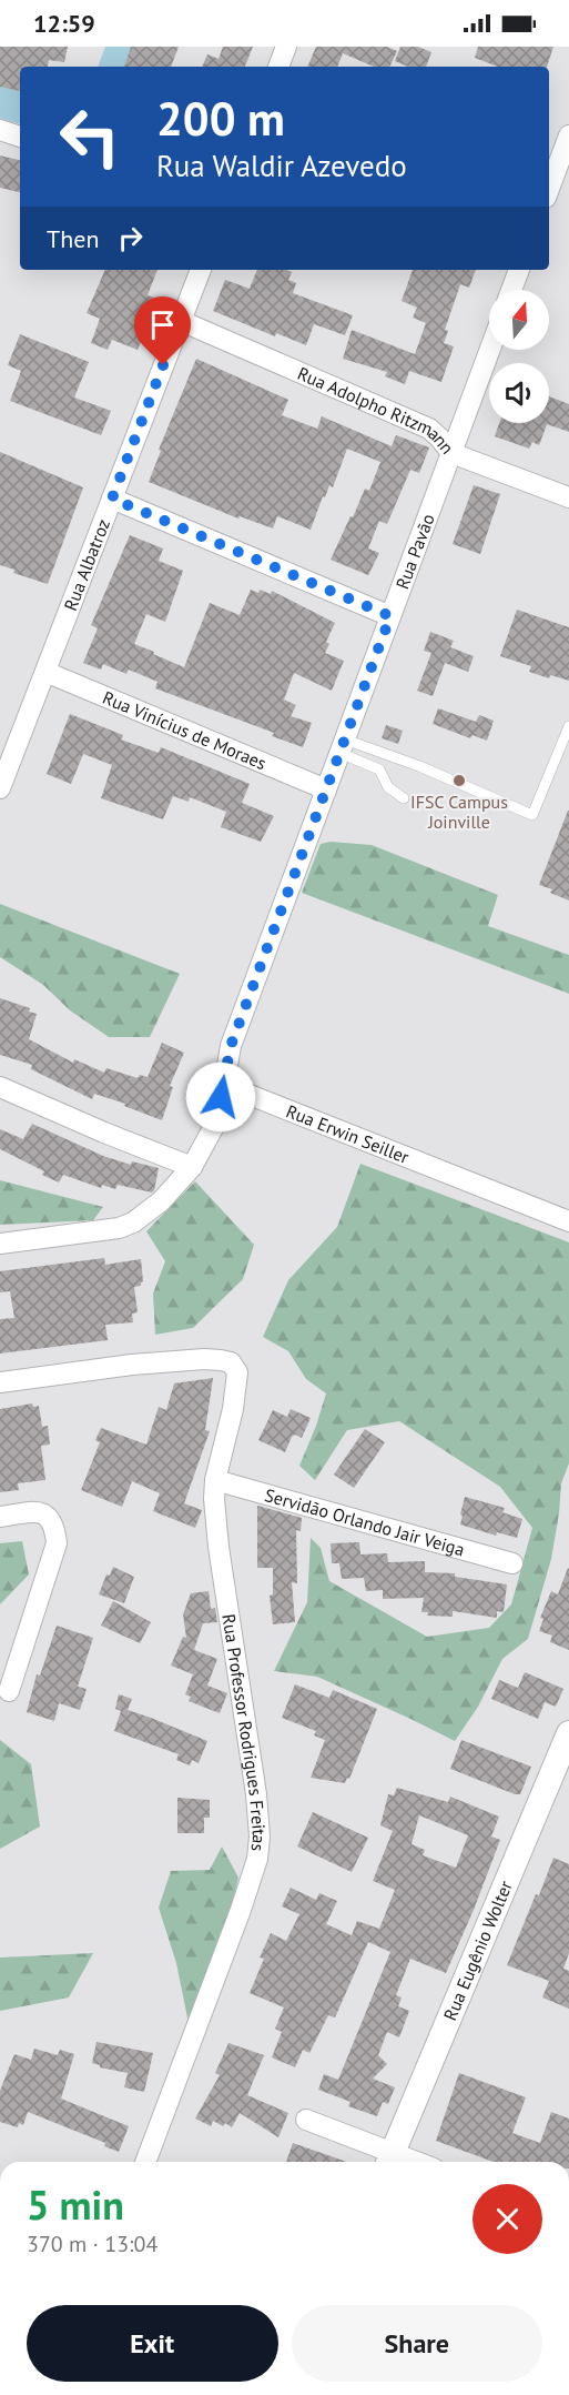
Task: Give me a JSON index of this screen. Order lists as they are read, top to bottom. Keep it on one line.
{"streets":{"street":["Rua Adolpho Ritzmann","Rua Pavão","Rua Albatroz","Rua Vinícius de Moraes","Rua Erwin Seiller","Servidão Orlando Jair Veiga","Rua Professor Rodrigues Freitas","Rua Eugênio Wolter"]},"crossings":[["Rua Adolpho Ritzmann","Rua Pavão"],["Rua Adolpho Ritzmann","Rua Albatroz"],["Rua Pavão","Rua Vinícius de Moraes"],["Rua Pavão","Rua Erwin Seiller"],["Rua Albatroz","Rua Vinícius de Moraes"],["Servidão Orlando Jair Veiga","Rua Professor Rodrigues Freitas"]],"places":["IFSC Campus Joinville"],"north":"top","page":{"status":"12:59","turn":["200 m","Rua Waldir Azevedo"],"then":"Then","heading":["5 min","370 m · 13:04"],"buttons":["Exit","Share"]}}
